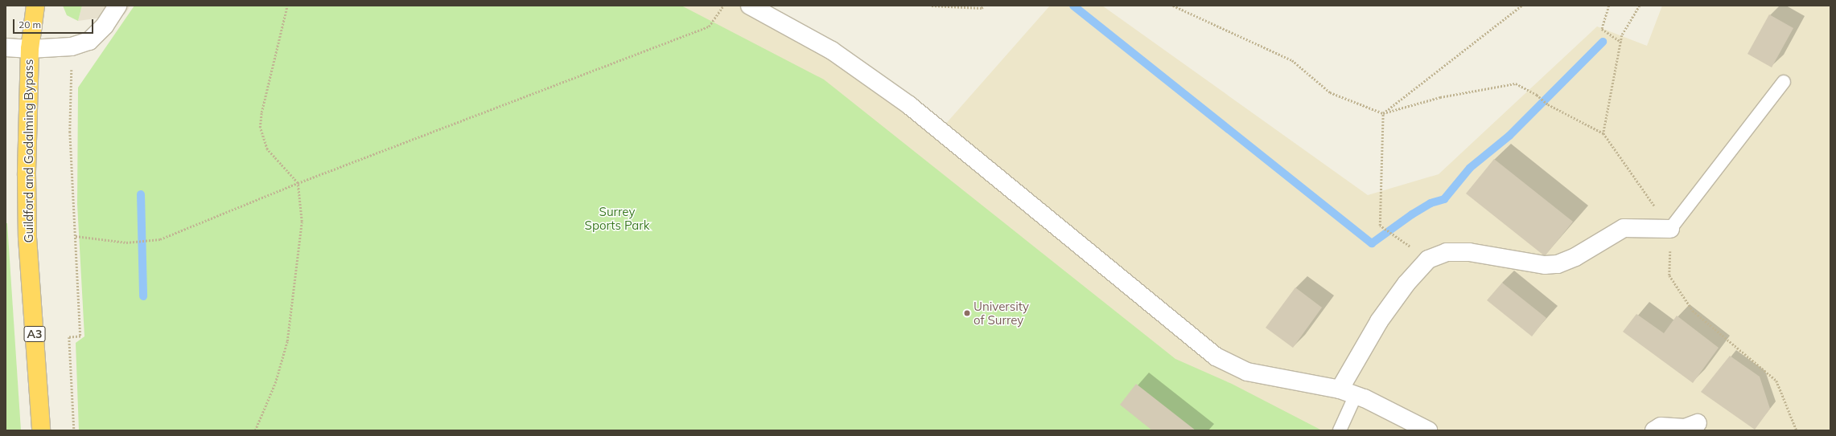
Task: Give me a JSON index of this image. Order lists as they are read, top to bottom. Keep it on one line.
{"streets":{"highway":["Guildford and Godalming Bypass","A3"]},"parks":["Surrey Sports Park"],"places":["University of Surrey"],"scale_bar":"20 m"}
